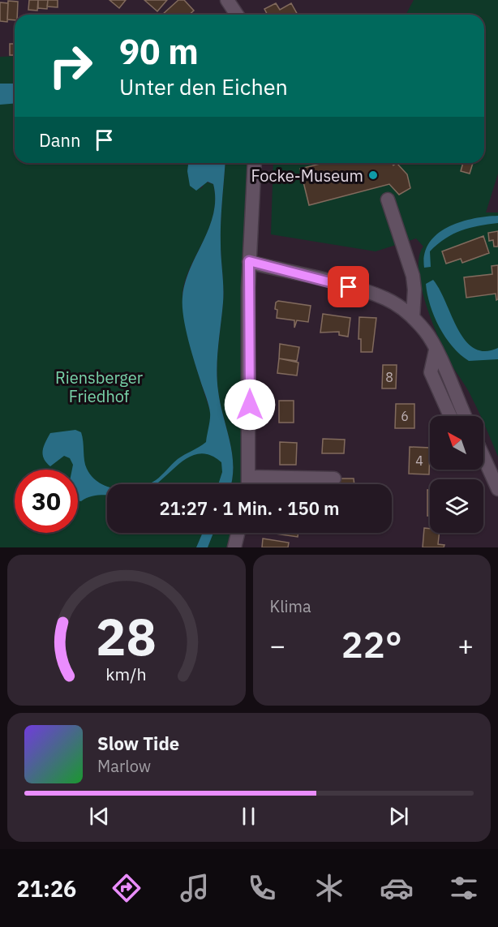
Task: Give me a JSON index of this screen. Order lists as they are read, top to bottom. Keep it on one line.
{"parks":["Riensberger Friedhof"],"places":["Focke-Museum"],"house_numbers":["8","6","4"],"north":"top left","page":{"turn":["90 m","Unter den Eichen"],"then":"Dann","limit":"30","trip":"21:27 · 1 Min. · 150 m","tile":"Klima","heat":["−","22°","+"],"song":["Slow Tide","Marlow"],"tabs":"21:26","gauge":["28","km/h"]}}
